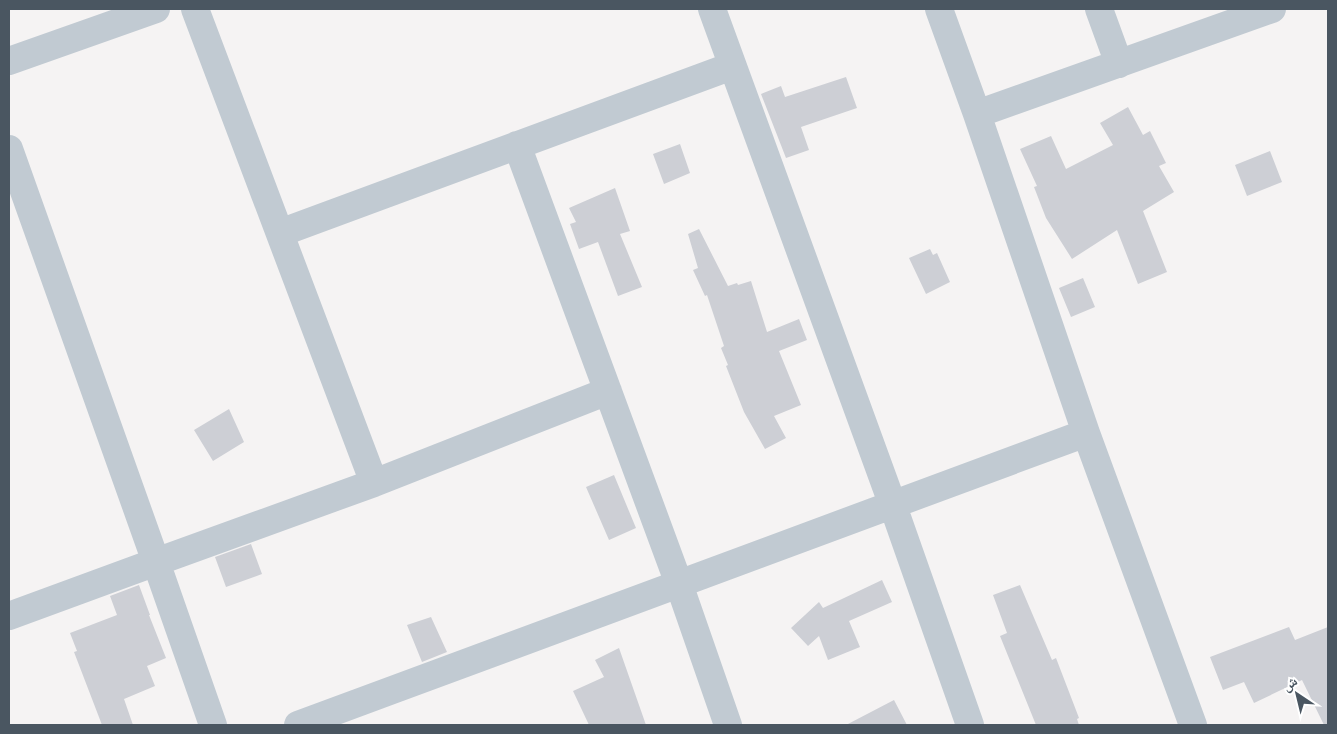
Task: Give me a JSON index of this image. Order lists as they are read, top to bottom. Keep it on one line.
{"north":"top left"}
